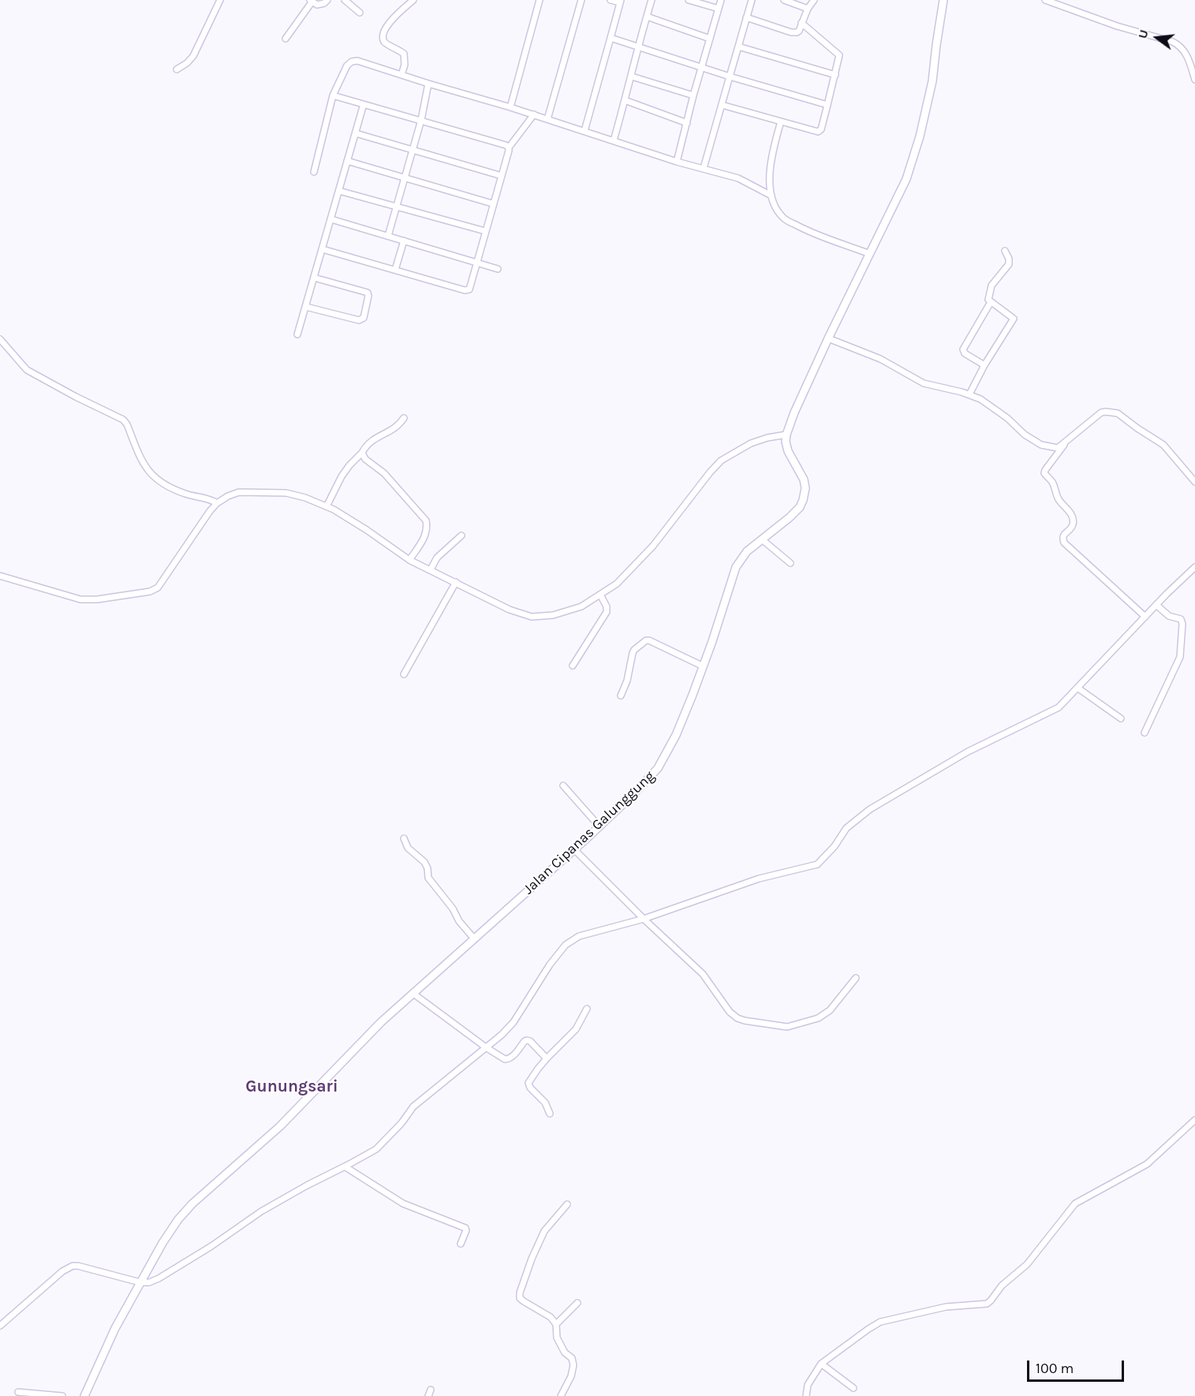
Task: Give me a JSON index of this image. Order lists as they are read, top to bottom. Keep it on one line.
{"streets":{"street":["Jalan Cipanas Galunggung"]},"districts":["Gunungsari"],"scale_bar":"100 m","north":"left"}
